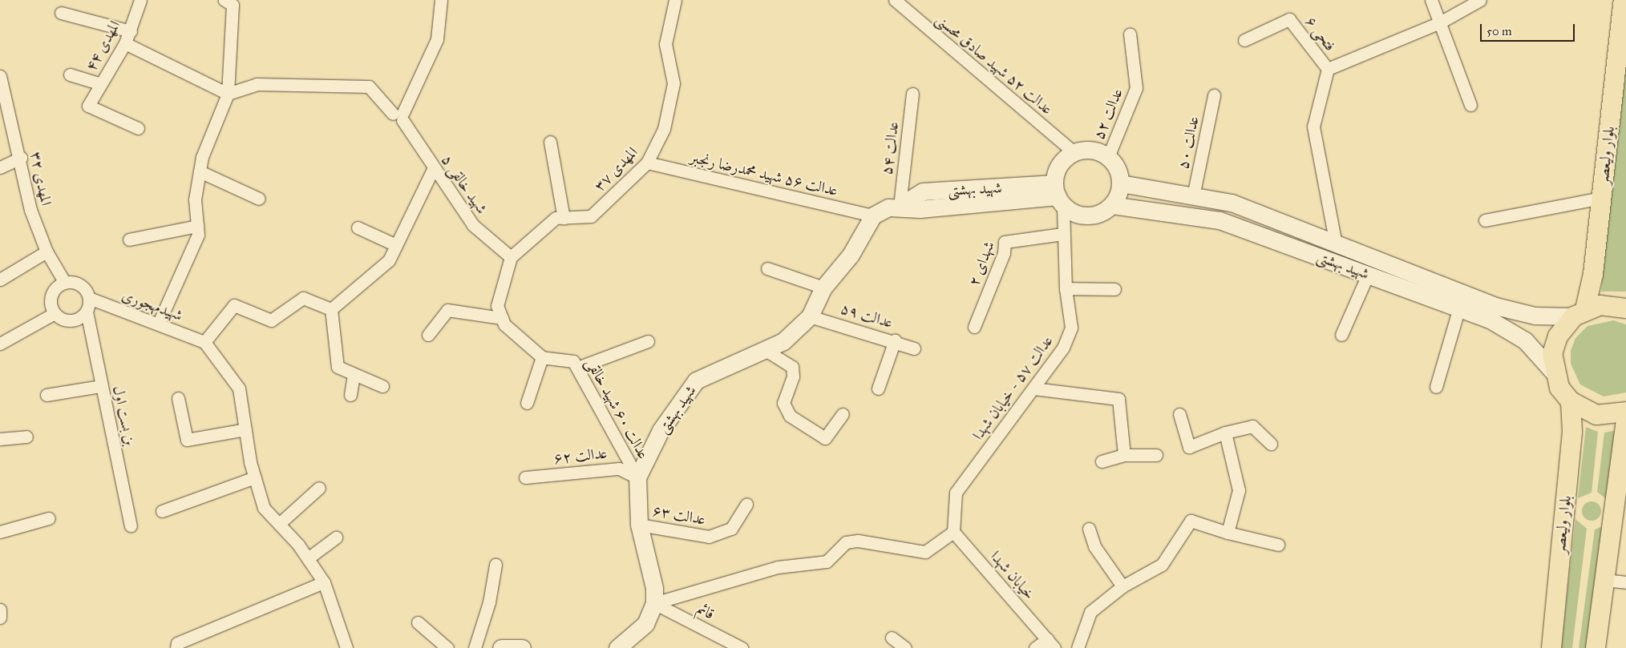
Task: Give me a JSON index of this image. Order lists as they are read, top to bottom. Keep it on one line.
{"streets":{"main road":["بلوار ولیعصر","شهید بهشتی"],"street":["فتحی ۶","المهدی ۴۴","عدالت ۵۲ شهید صادق محسنی","عدالت ۵۲","عدالت ۵۰","عدالت ۵۴","المهدی ۳۷","عدالت ۵۶ شهید محمدرضا رنجبر","المهدی ۳۲","شهید خالقی ۵","شهدای ۲","شهیدمهجوری","عدالت ۵۹","عدالت ۵۷ - خیابان شهدا","عدالت ۶۰ شهید خالقی","بن بست اول","عدالت ۶۲","عدالت ۶۳","خیابان شهدا","قائم"]},"crossings":[["عدالت ۵۲ شهید صادق محسنی","عدالت ۵۲"],["عدالت ۵۲ شهید صادق محسنی","شهید بهشتی"],["عدالت ۵۲ شهید صادق محسنی","عدالت ۵۷ - خیابان شهدا"],["عدالت ۵۲","شهید بهشتی"],["عدالت ۵۲","عدالت ۵۷ - خیابان شهدا"],["عدالت ۵۰","شهید بهشتی"],["عدالت ۵۴","شهید بهشتی"],["بلوار ولیعصر","شهید بهشتی"],["المهدی ۳۷","عدالت ۵۶ شهید محمدرضا رنجبر"],["عدالت ۵۶ شهید محمدرضا رنجبر","شهید بهشتی"],["المهدی ۳۲","شهیدمهجوری"],["المهدی ۳۲","بن بست اول"],["شهید بهشتی","عدالت ۵۹"],["شهید بهشتی","عدالت ۵۷ - خیابان شهدا"],["شهید بهشتی","عدالت ۶۰ شهید خالقی"],["شهید بهشتی","عدالت ۶۲"],["شهدای ۲","عدالت ۵۷ - خیابان شهدا"],["شهیدمهجوری","بن بست اول"],["عدالت ۵۷ - خیابان شهدا","خیابان شهدا"],["عدالت ۶۰ شهید خالقی","عدالت ۶۲"]],"scale_bar":"50 m"}
